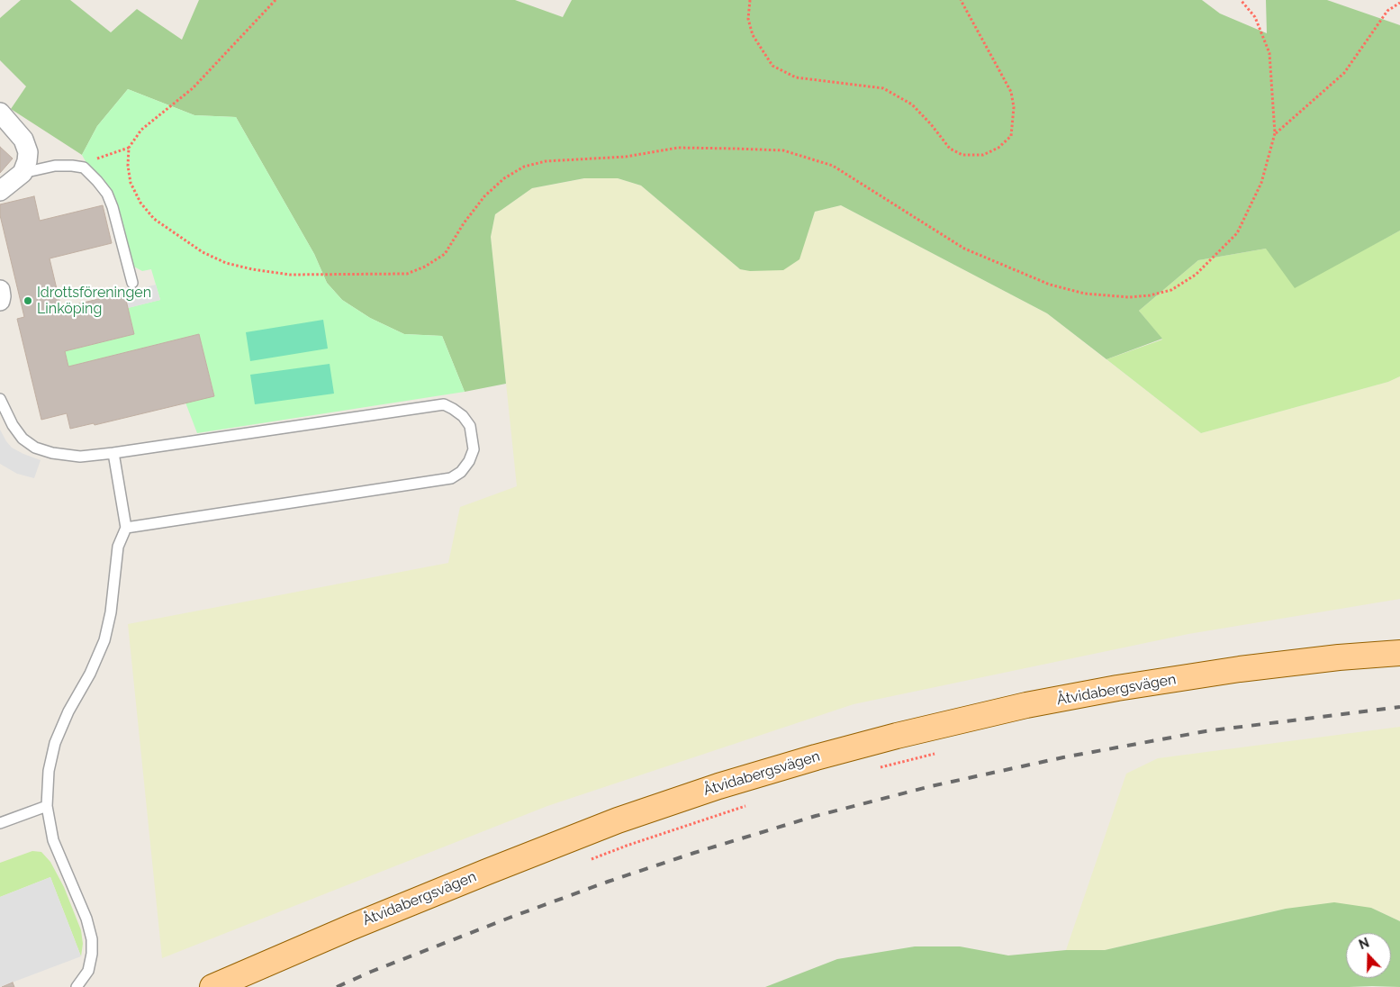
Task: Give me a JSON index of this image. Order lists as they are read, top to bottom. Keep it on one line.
{"streets":{"main road":["Åtvidabergsvägen"]},"places":["Idrottsföreningen Linköping"],"north":"top"}
